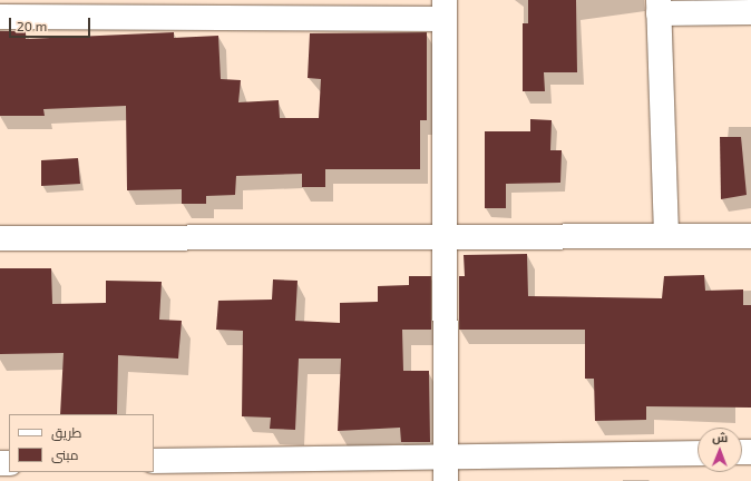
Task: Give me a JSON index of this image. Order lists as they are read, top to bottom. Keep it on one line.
{"legend":["طريق","مبنى"],"scale_bar":"20 m","north":"top"}
